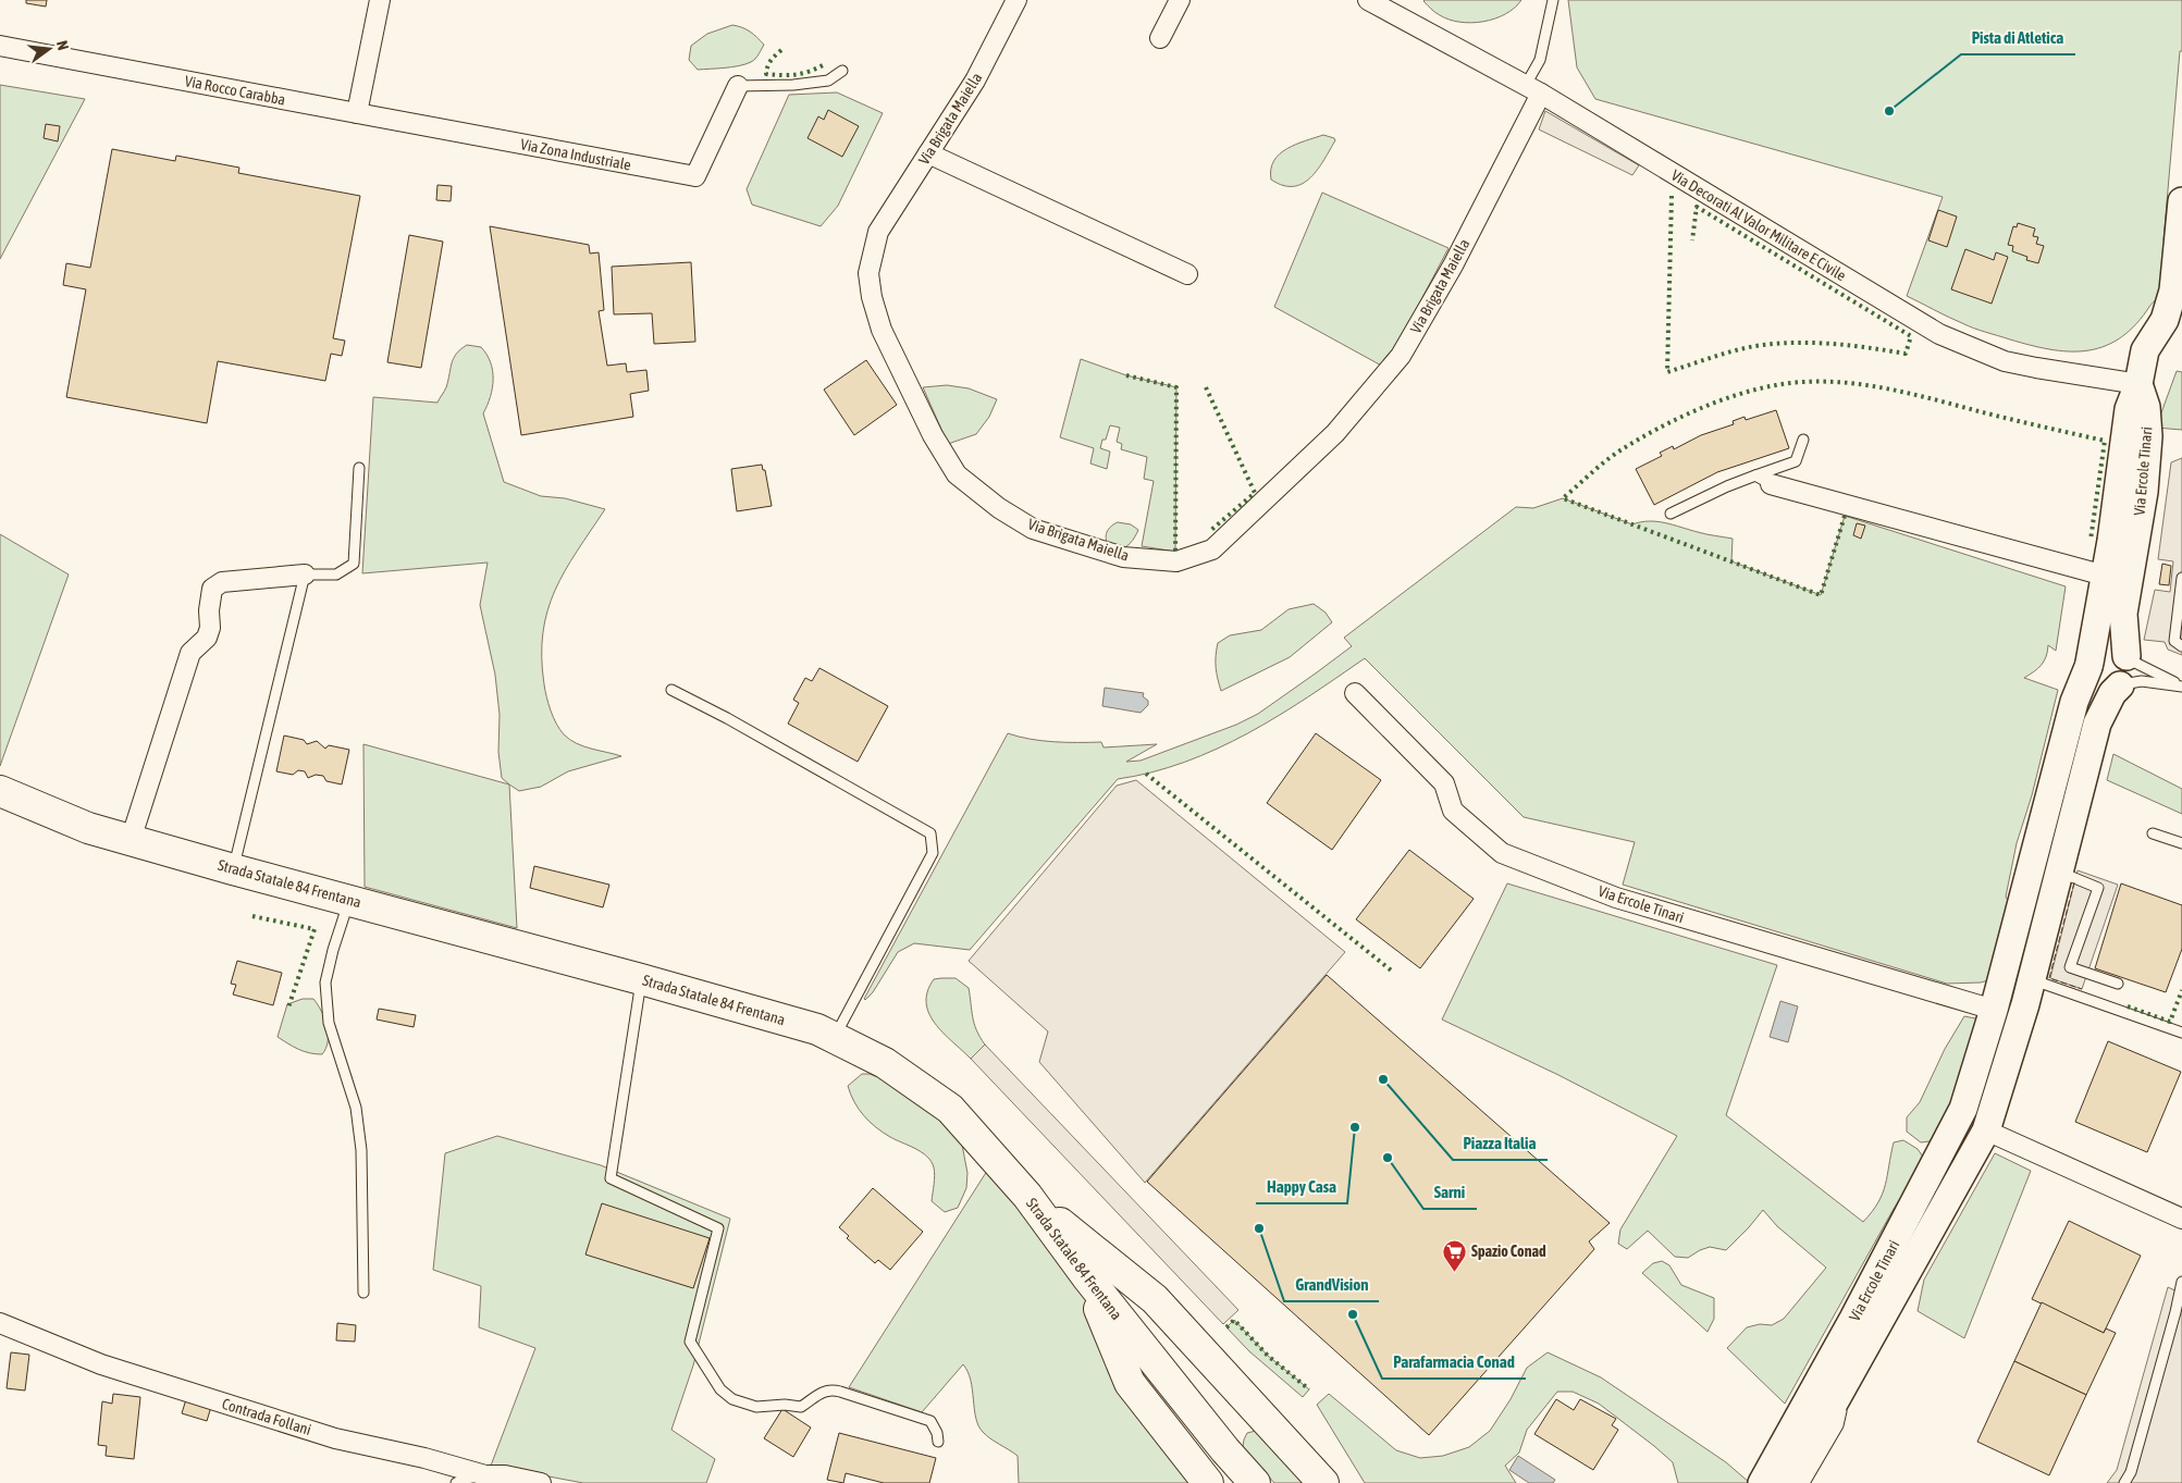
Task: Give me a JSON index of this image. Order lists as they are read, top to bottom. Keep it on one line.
{"streets":{"main road":["Strada Statale 84 Frentana"],"street":["Via Rocco Carabba","Via Brigata Maiella","Via Zona Industriale","Via Decorati Al Valor Militare E Civile","Via Ercole Tinari","Contrada Follani"]},"crossings":[["Via Rocco Carabba","Via Zona Industriale"],["Via Brigata Maiella","Via Decorati Al Valor Militare E Civile"],["Via Decorati Al Valor Militare E Civile","Via Ercole Tinari"]],"places":{"other":["Pista di Atletica","Piazza Italia","Happy Casa","Sarni","GrandVision","Parafarmacia Conad"],"supermarket":["Spazio Conad"]},"north":"right"}
